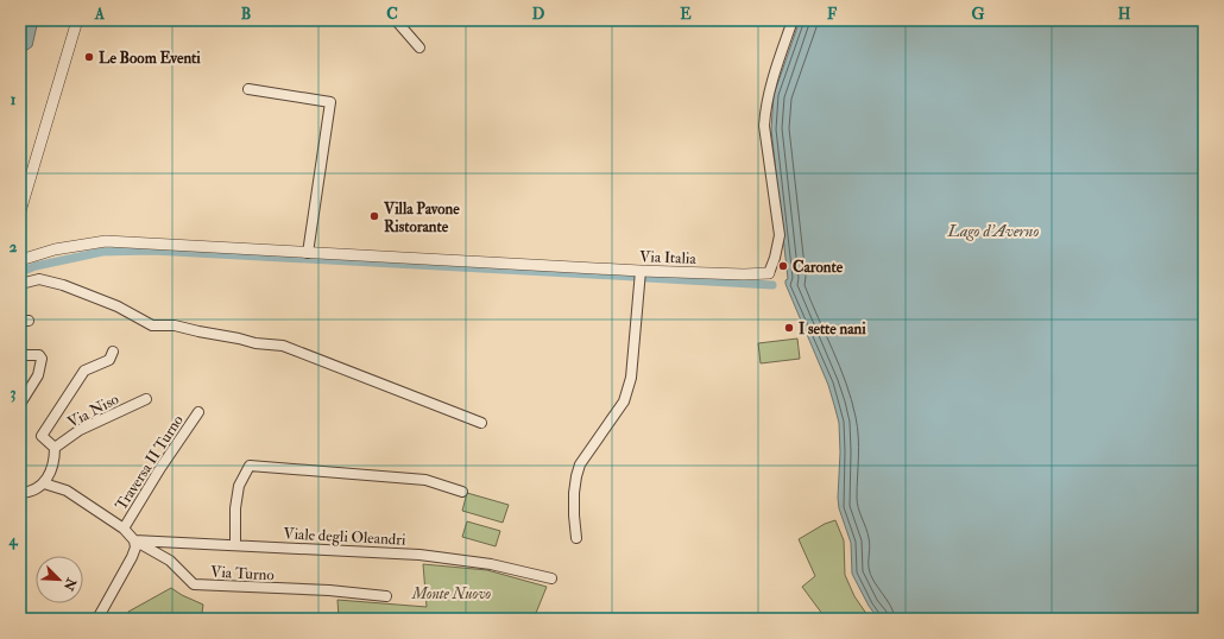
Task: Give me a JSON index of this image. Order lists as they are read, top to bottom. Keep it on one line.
{"streets":{"street":["Via Italia","Via Niso","Traversa II Turno","Viale degli Oleandri","Via Turno"]},"crossings":[["Traversa II Turno","Via Turno"],["Viale degli Oleandri","Via Turno"]],"water":["Lago d'Averno"],"parks":["Monte Nuovo"],"places":["Le Boom Eventi","Villa Pavone Ristorante","Caronte","I sette nani"],"north":"bottom right","grid":{"columns":["A","B","C","D","E","F","G","H"],"rows":["1","2","3","4"]}}
